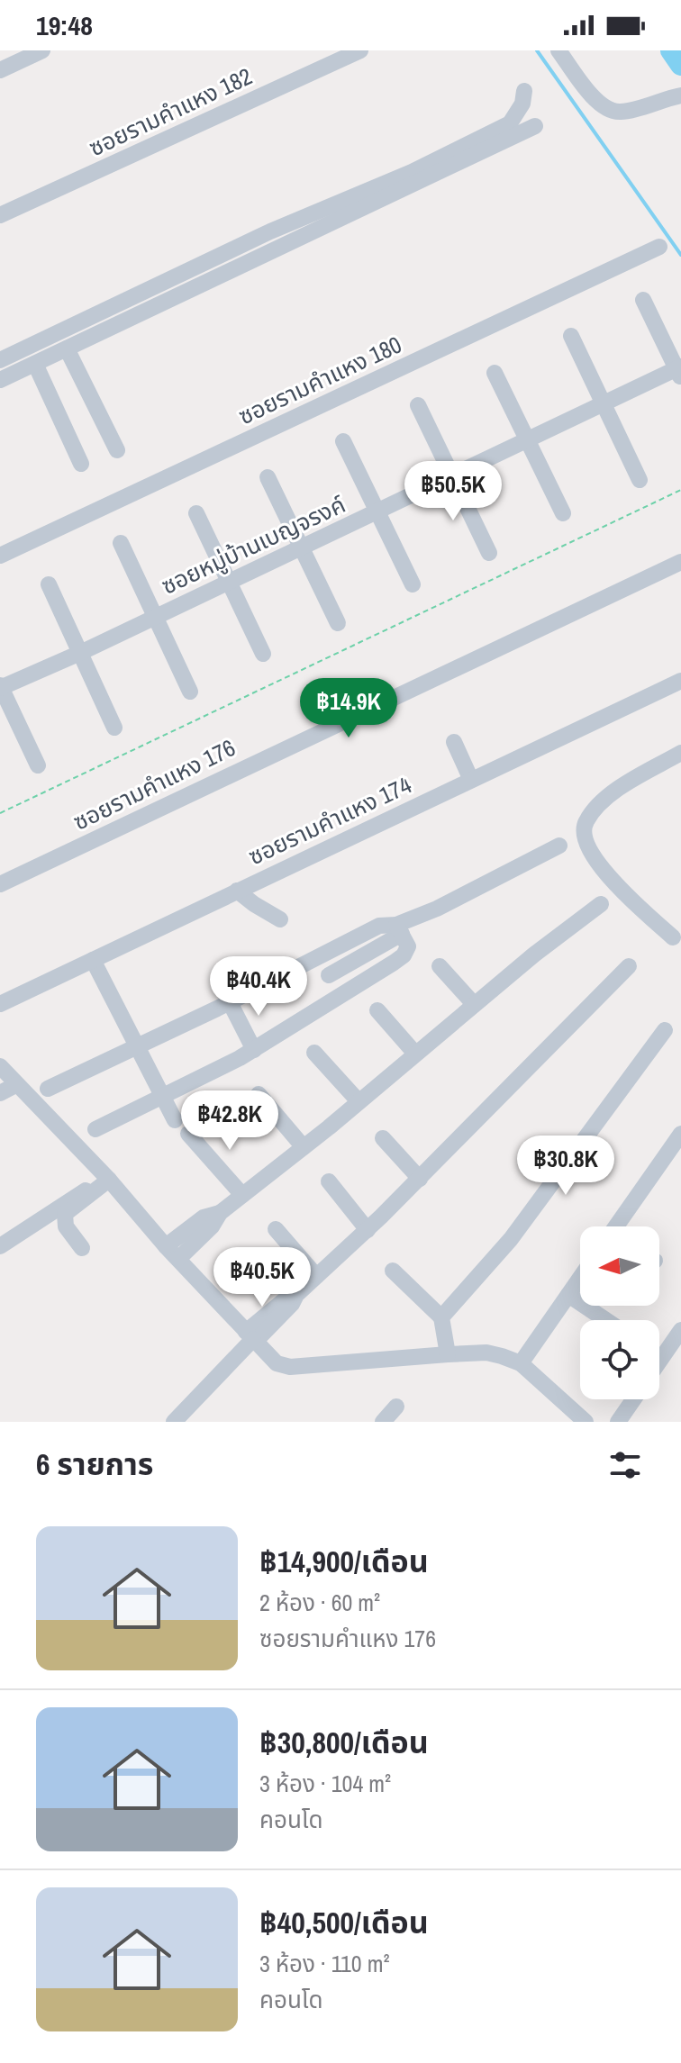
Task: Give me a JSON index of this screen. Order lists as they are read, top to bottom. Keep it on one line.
{"streets":{"street":["ซอยรามคำแหง 182","ซอยรามคำแหง 180","ซอยหมู่บ้านเบญจรงค์","ซอยรามคำแหง 176","ซอยรามคำแหง 174"]},"north":"left","page":{"status":"19:48","price":["฿50.5K","฿14.9K","฿40.4K","฿42.8K","฿30.8K","฿40.5K"],"heading":"6 รายการ","list":[{"name":"฿14,900/เดือน","note":"2 ห้อง · 60 m² · ซอยรามคำแหง 176"},{"name":"฿30,800/เดือน","note":"3 ห้อง · 104 m² · คอนโด"},{"name":"฿40,500/เดือน","note":"3 ห้อง · 110 m² · คอนโด"}]}}
